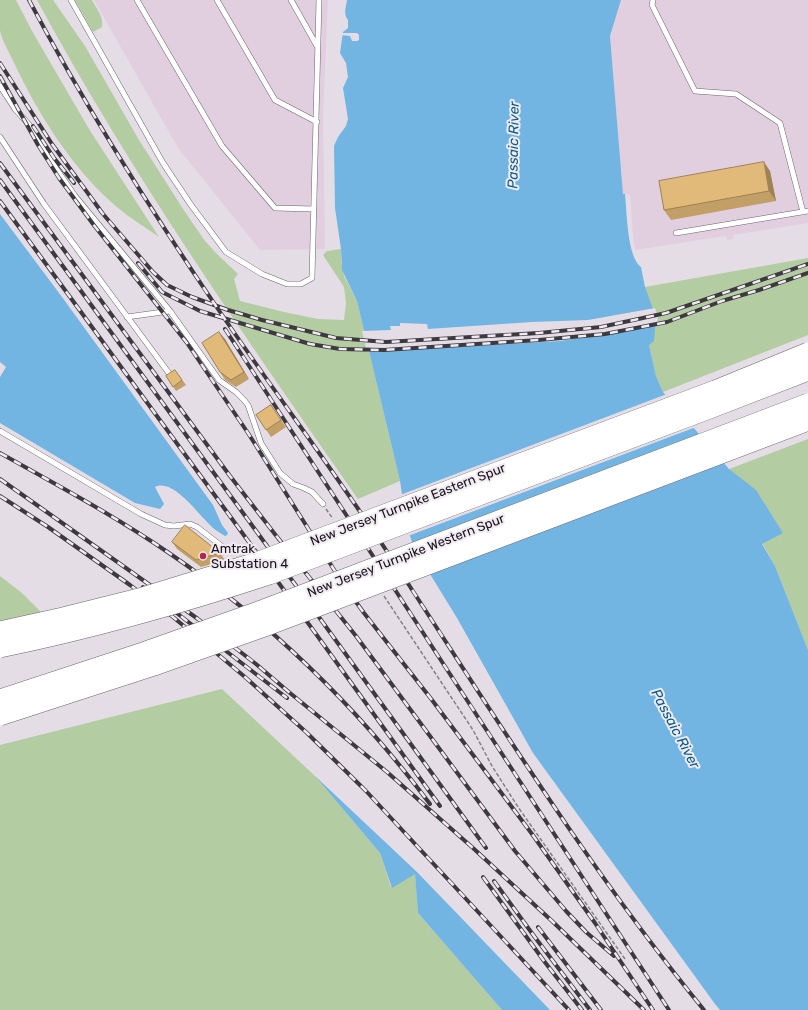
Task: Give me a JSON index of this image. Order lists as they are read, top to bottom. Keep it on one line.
{"streets":{"highway":["New Jersey Turnpike Eastern Spur","New Jersey Turnpike Western Spur"]},"water":["Passaic River"],"places":["Amtrak Substation 4"]}
